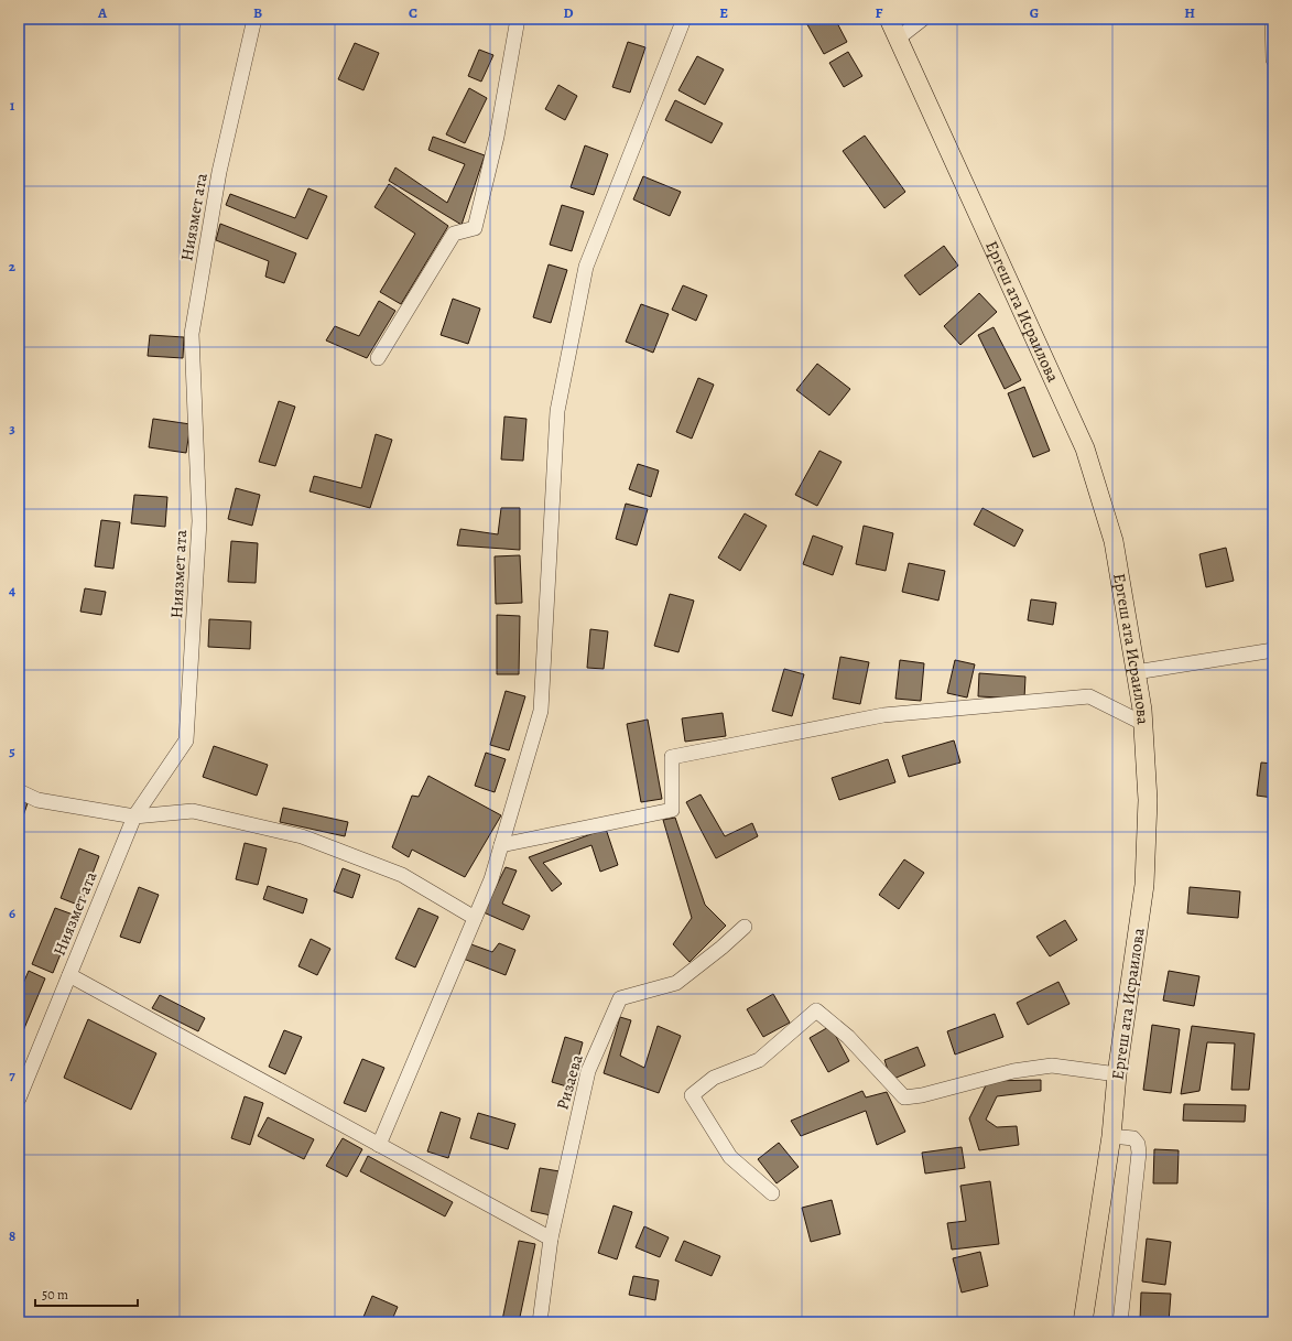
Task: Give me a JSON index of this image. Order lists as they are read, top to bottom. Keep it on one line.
{"streets":{"main road":["Ергеш ата Исраилова"],"street":["Ниязмет ата","Ризаева"]},"scale_bar":"50 m","grid":{"columns":["A","B","C","D","E","F","G","H"],"rows":["1","2","3","4","5","6","7","8"]}}
